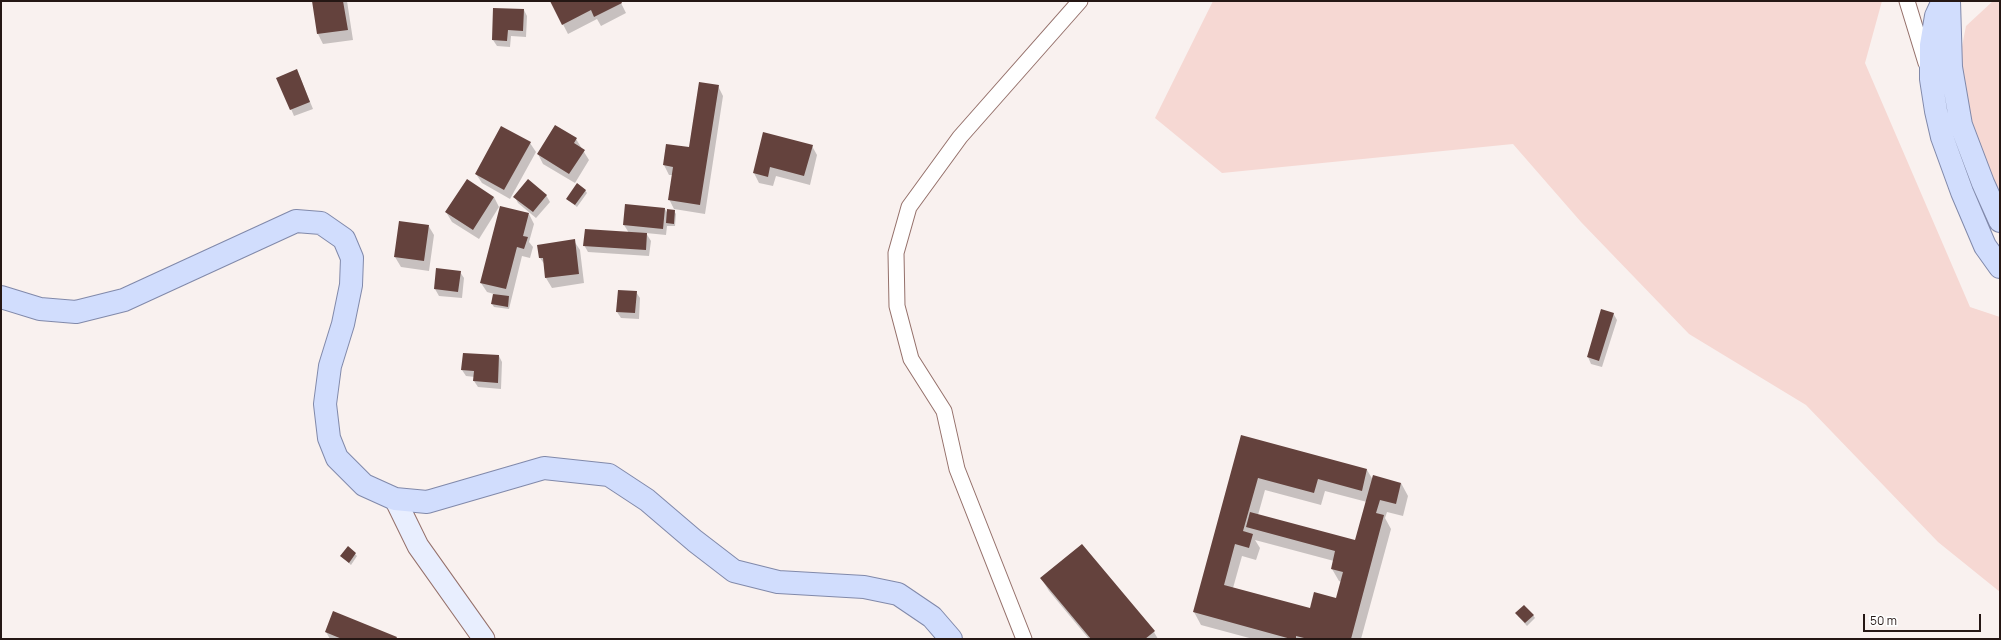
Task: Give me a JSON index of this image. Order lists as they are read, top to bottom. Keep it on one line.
{"scale_bar":"50 m"}
